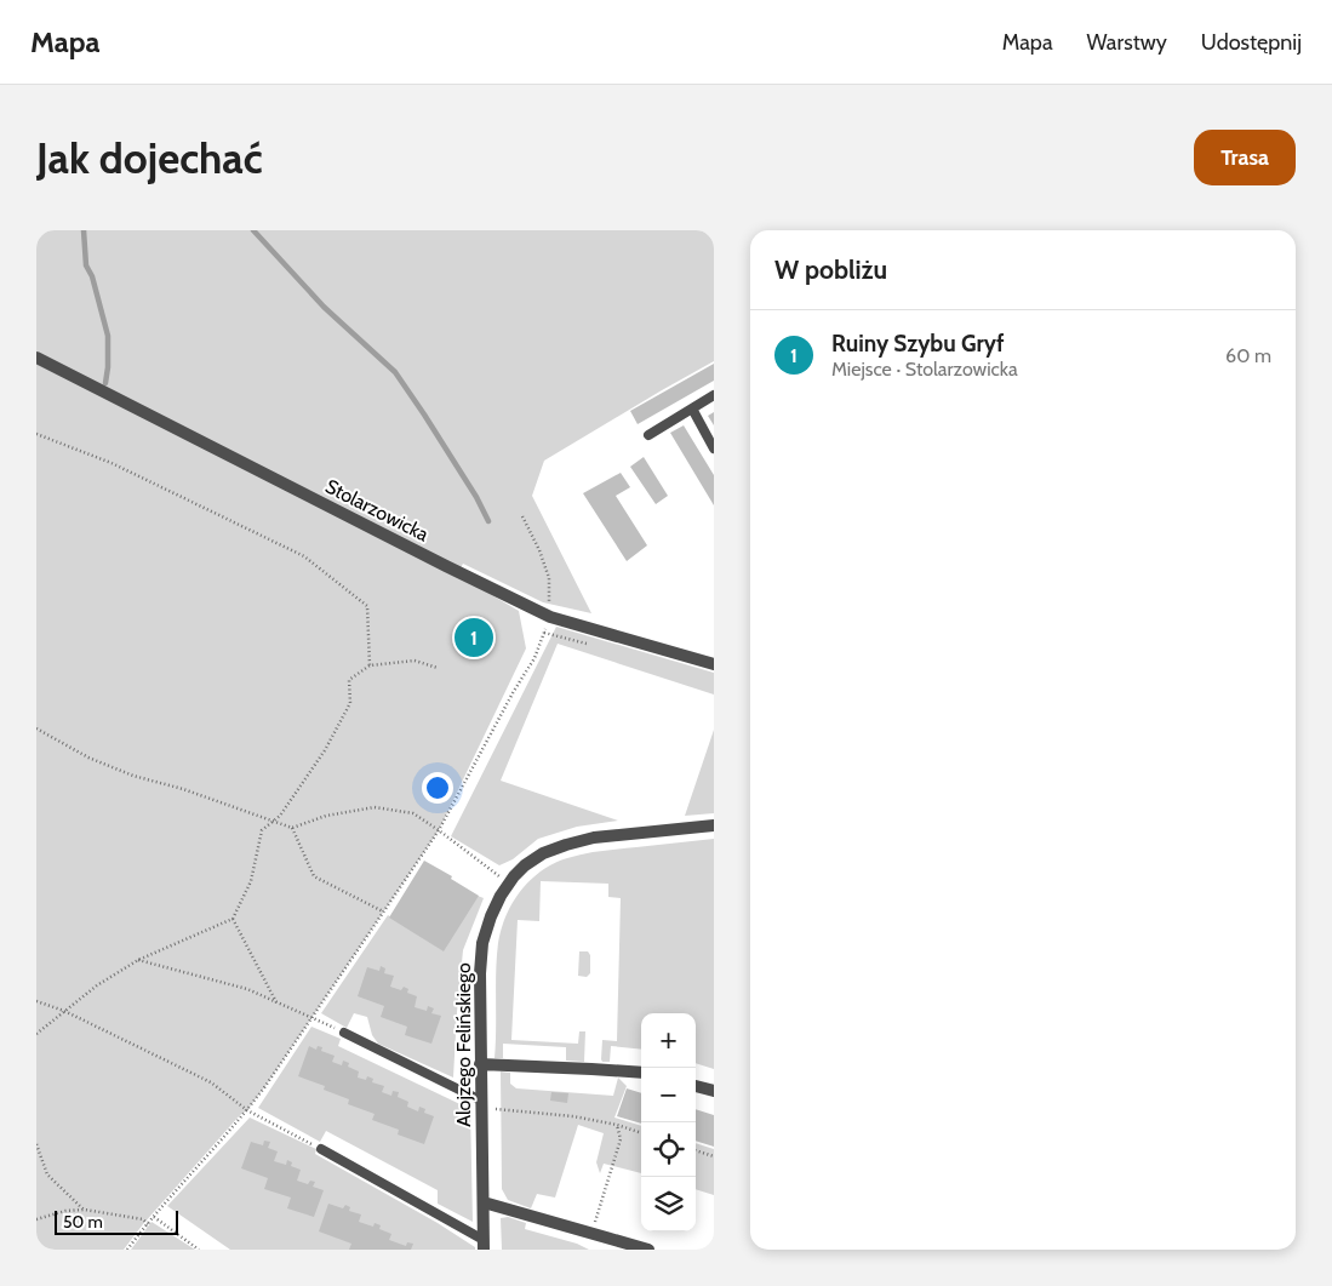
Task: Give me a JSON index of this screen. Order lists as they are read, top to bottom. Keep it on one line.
{"streets":{"street":["Stolarzowicka","Alojzego Felińskiego"]},"scale_bar":"50 m","page":{"header":"Mapa","nav":["Mapa","Warstwy","Udostępnij"],"buttons":"Trasa","title":"Jak dojechać","heading":"W pobliżu","list":[{"mark":"1","name":"Ruiny Szybu Gryf","note":"Miejsce · Stolarzowicka","value":"60 m"}],"pins":"1","map_buttons":["+","−"],"scale":"50 m"}}
